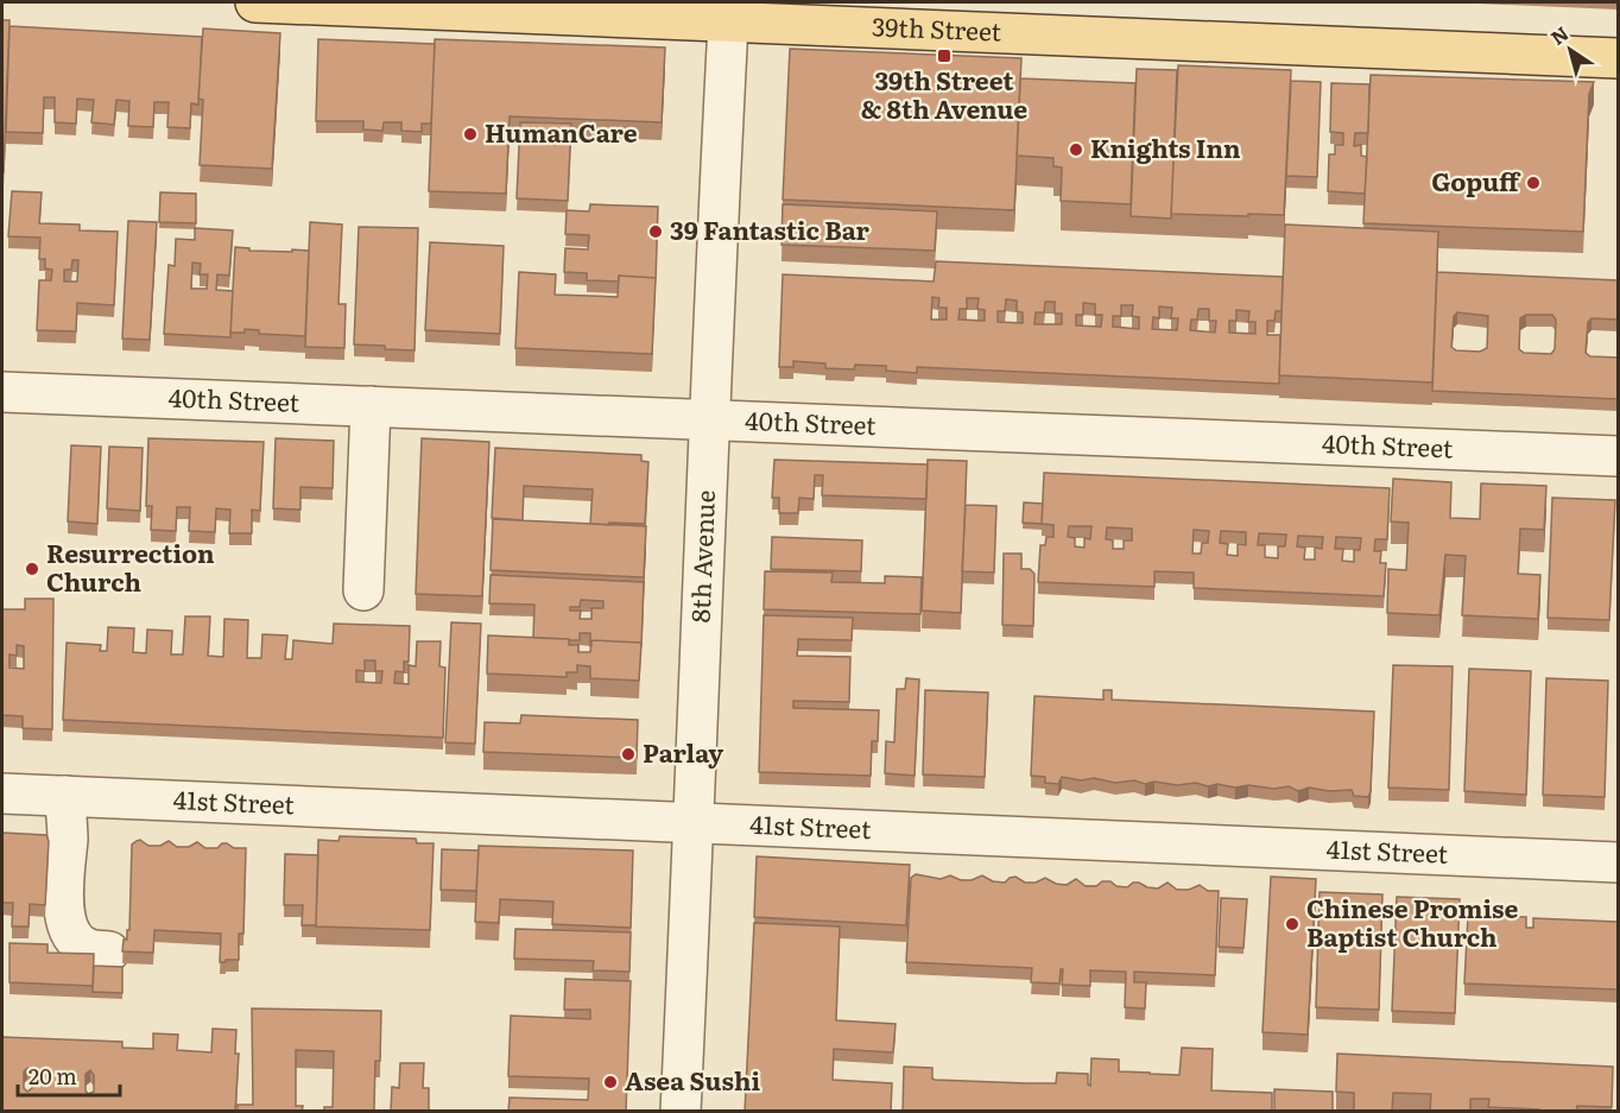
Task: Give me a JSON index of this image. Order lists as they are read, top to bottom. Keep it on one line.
{"streets":{"main road":["39th Street"],"street":["40th Street","8th Avenue","41st Street"]},"crossings":[["39th Street","8th Avenue"],["40th Street","8th Avenue"],["8th Avenue","41st Street"]],"places":{"transit":["39th Street & 8th Avenue"],"other":["HumanCare","Knights Inn","Gopuff","39 Fantastic Bar","Resurrection Church","Parlay","Chinese Promise Baptist Church","Asea Sushi"]},"scale_bar":"20 m","north":"top left"}
